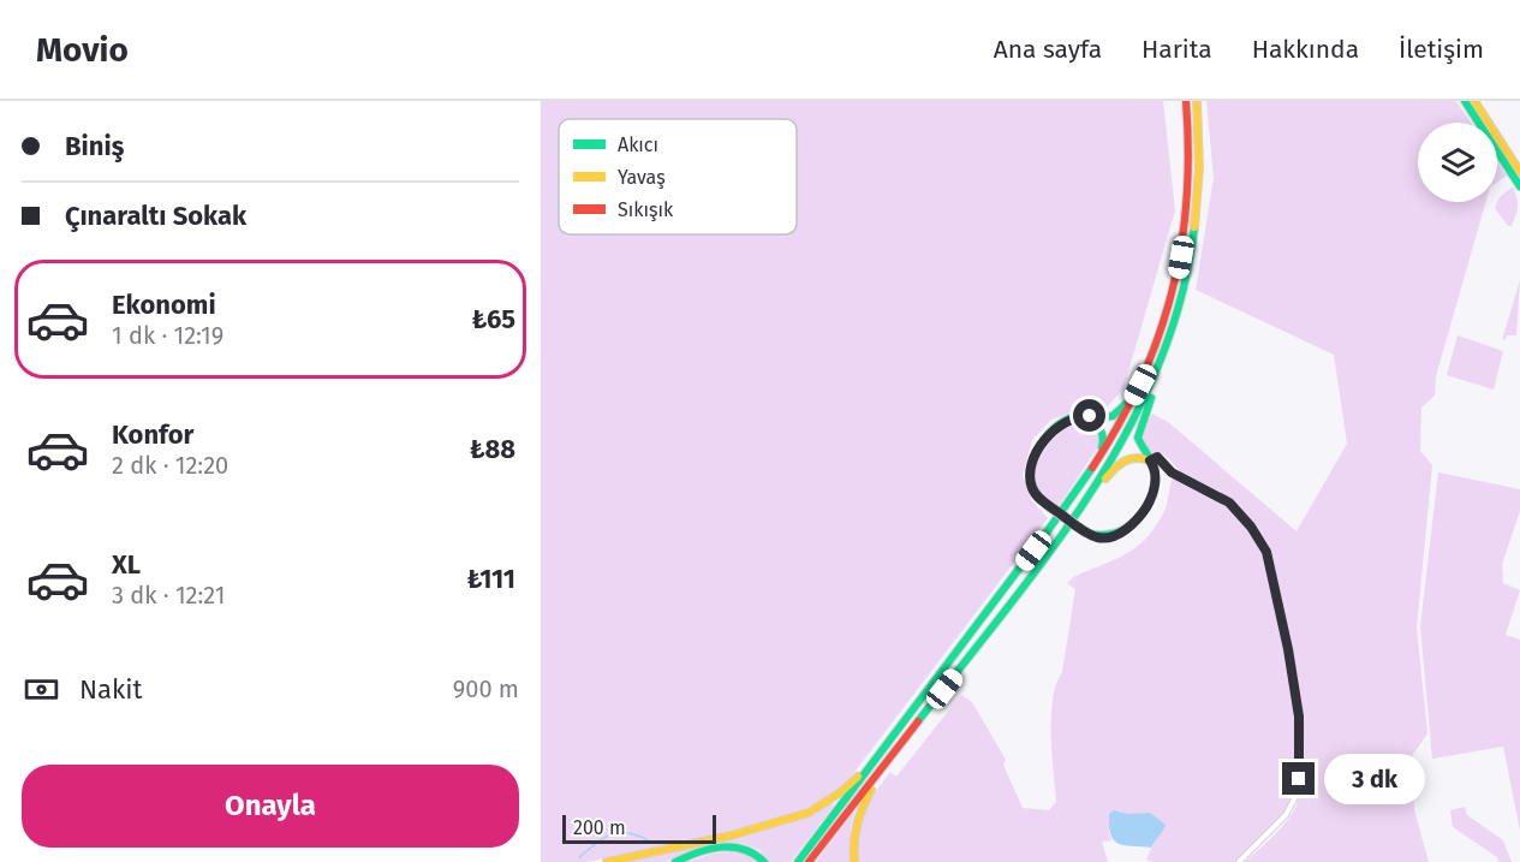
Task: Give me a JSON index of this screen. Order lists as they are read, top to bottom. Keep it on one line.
{"legend":["Akıcı","Yavaş","Sıkışık"],"scale_bar":"200 m","page":{"header":"Movio","nav":["Ana sayfa","Harita","Hakkında","İletişim"],"banner":["Biniş","Çınaraltı Sokak"],"list":[{"name":"Ekonomi","note":"1 dk · 12:19","value":"₺65"},{"name":"Konfor","note":"2 dk · 12:20","value":"₺88"},{"name":"XL","note":"3 dk · 12:21","value":"₺111"}],"pay":["Nakit","900 m"],"buttons":"Onayla","bubble":"3 dk","scale":"200 m"}}
